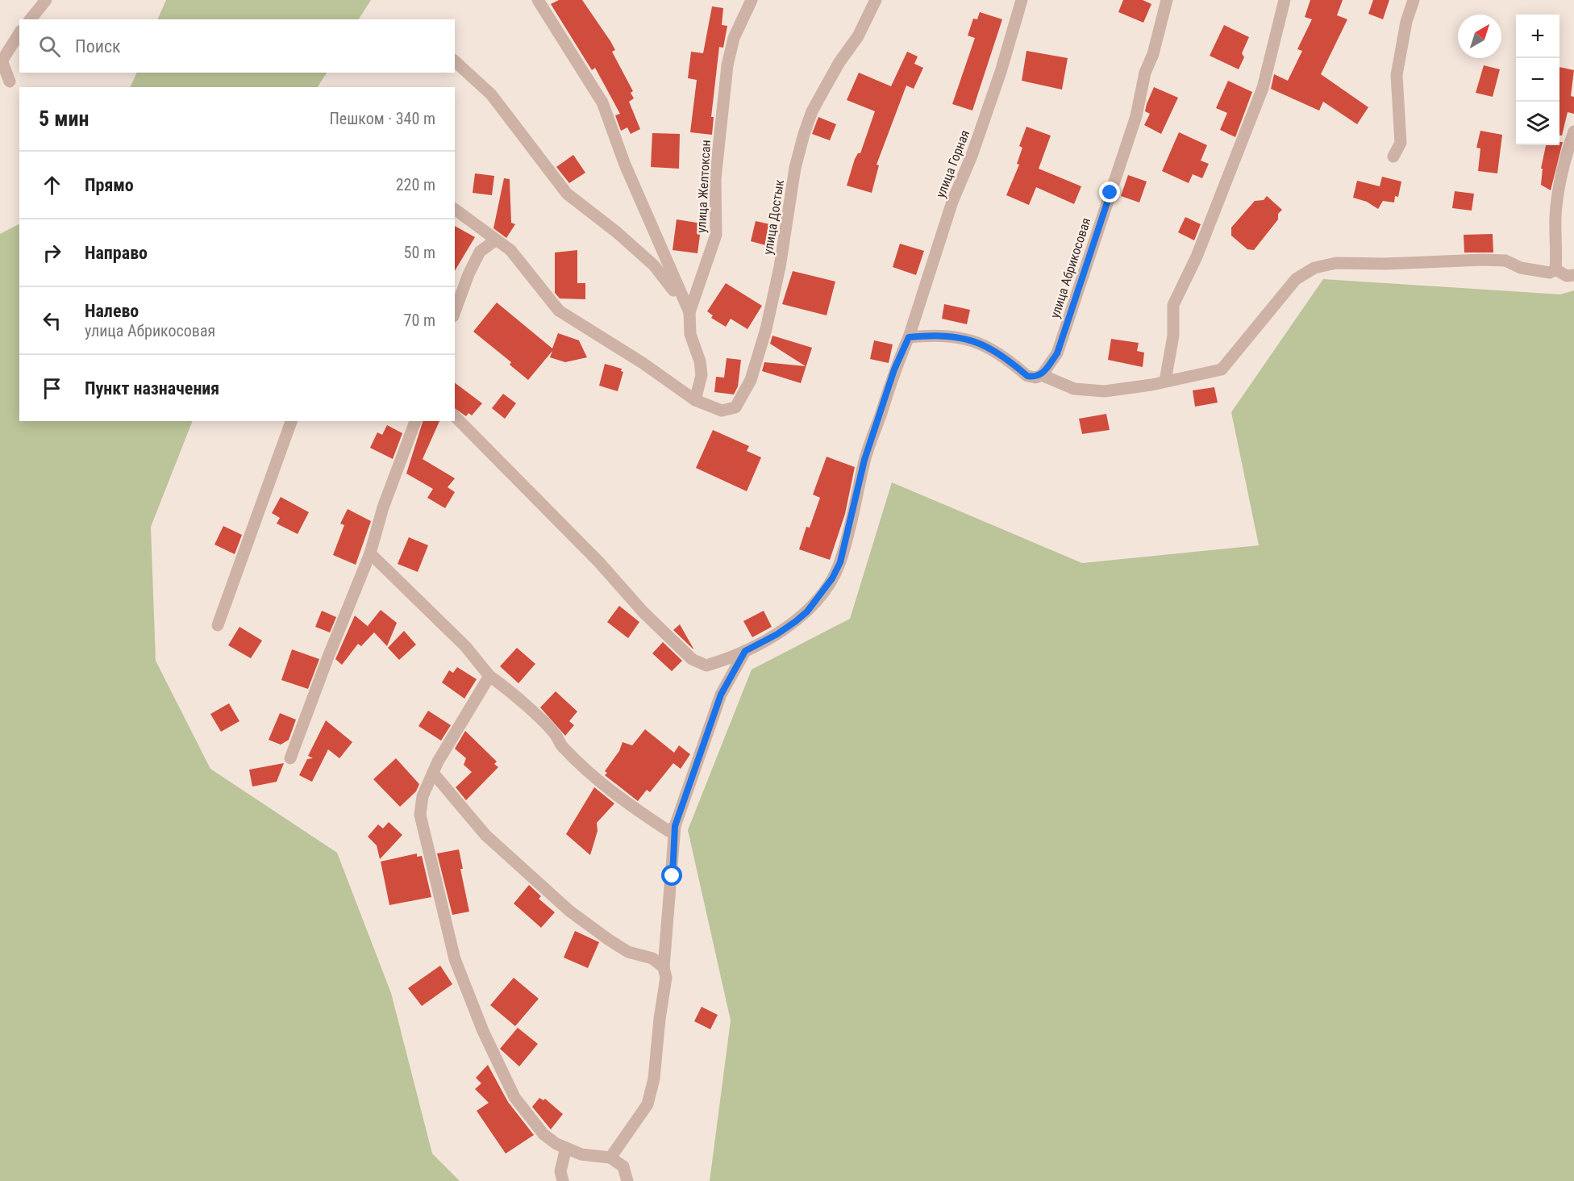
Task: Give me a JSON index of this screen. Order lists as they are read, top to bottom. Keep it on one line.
{"streets":{"street":["улица Горная","улица Желтоксан","улица Достык","улица Абрикосовая"]},"crossings":[["улица Желтоксан","улица Достык"]],"north":"top right","page":{"map_buttons":["+","−"],"search":"Поиск","heading":["5 мин","Пешком · 340 m"],"list":[["Прямо","220 m"],["Направо","50 m"],["Налево","улица Абрикосовая","70 m"],"Пункт назначения"]}}
